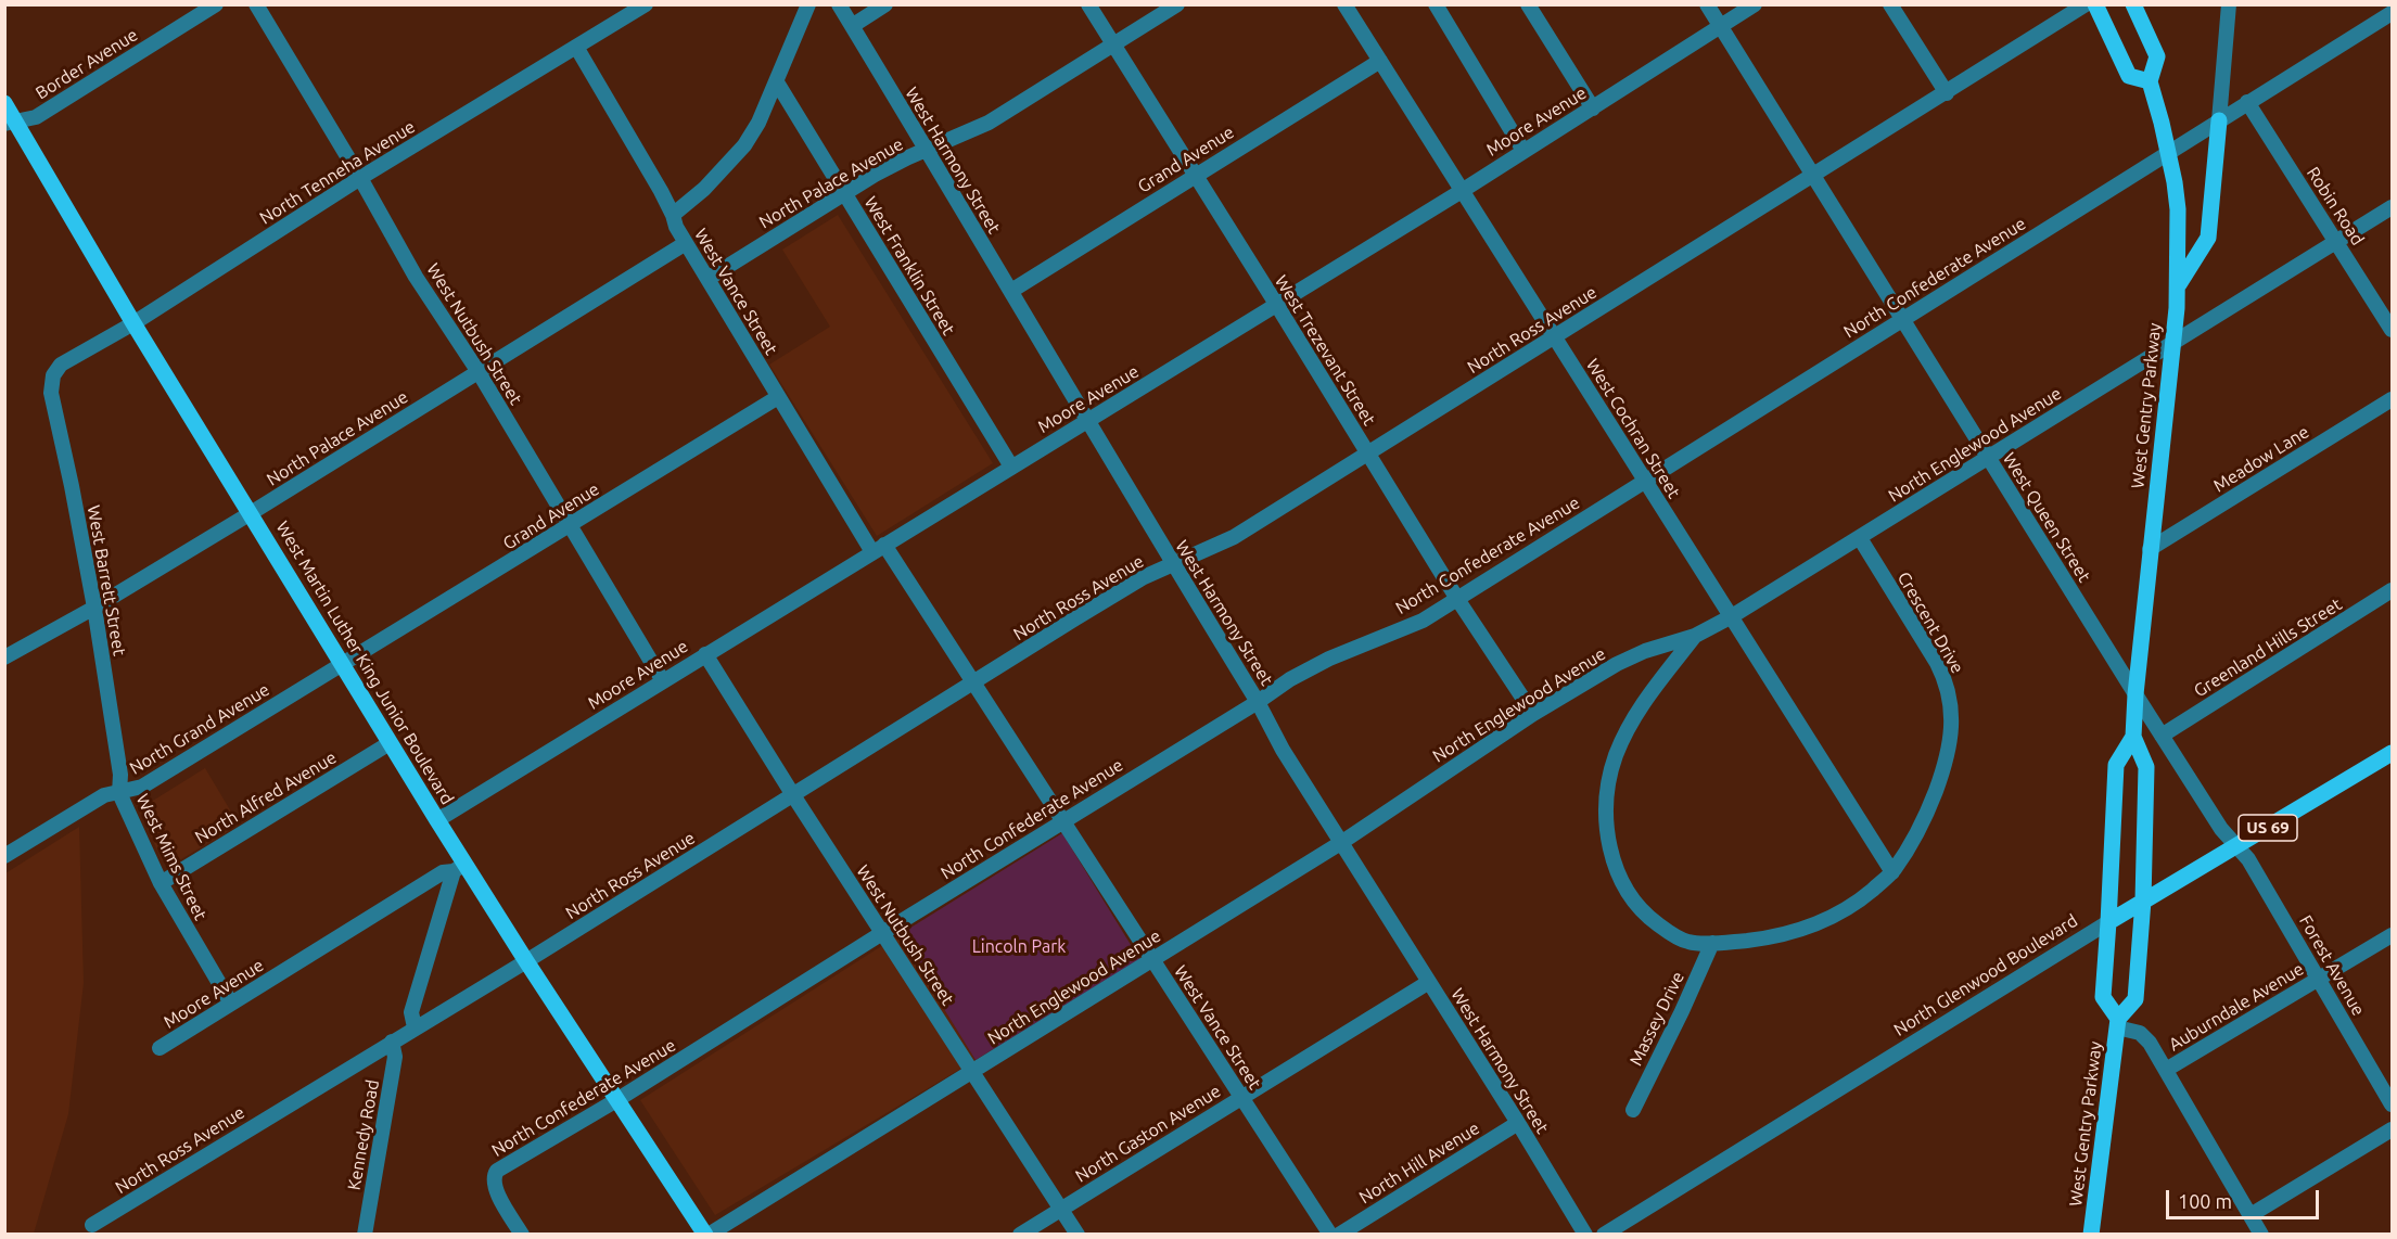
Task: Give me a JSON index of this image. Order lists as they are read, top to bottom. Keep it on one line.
{"streets":{"main road":["West Gentry Parkway","West Martin Luther King Junior Boulevard","US 69","North Glenwood Boulevard"],"street":["Border Avenue","Moore Avenue","Grand Avenue","West Harmony Street","North Tenneha Avenue","North Palace Avenue","Robin Road","West Franklin Street","North Confederate Avenue","West Vance Street","North Ross Avenue","West Nutbush Street","West Trezevant Street","West Cochran Street","North Englewood Avenue","Meadow Lane","West Queen Street","West Barrett Street","Crescent Drive","Greenland Hills Street","North Grand Avenue","North Alfred Avenue","West Mims Street","Forest Avenue","Auburndale Avenue","Massey Drive","North Gaston Avenue","Kennedy Road","North Hill Avenue"]},"crossings":[["Border Avenue","West Martin Luther King Junior Boulevard"],["Moore Avenue","West Harmony Street"],["Moore Avenue","West Franklin Street"],["Moore Avenue","West Vance Street"],["Moore Avenue","West Nutbush Street"],["Moore Avenue","West Trezevant Street"],["Moore Avenue","West Cochran Street"],["Moore Avenue","West Queen Street"],["Moore Avenue","West Martin Luther King Junior Boulevard"],["Moore Avenue","West Mims Street"],["Grand Avenue","West Harmony Street"],["Grand Avenue","West Vance Street"],["Grand Avenue","West Nutbush Street"],["Grand Avenue","West Trezevant Street"],["Grand Avenue","West Cochran Street"],["Grand Avenue","West Martin Luther King Junior Boulevard"],["Grand Avenue","North Grand Avenue"],["West Harmony Street","North Palace Avenue"],["West Harmony Street","North Confederate Avenue"],["West Harmony Street","North Ross Avenue"],["West Harmony Street","North Englewood Avenue"],["West Harmony Street","North Gaston Avenue"],["West Harmony Street","North Hill Avenue"],["North Tenneha Avenue","West Vance Street"],["North Tenneha Avenue","West Nutbush Street"],["North Tenneha Avenue","West Barrett Street"],["North Tenneha Avenue","West Martin Luther King Junior Boulevard"],["North Palace Avenue","West Franklin Street"],["North Palace Avenue","West Vance Street"],["North Palace Avenue","West Nutbush Street"],["North Palace Avenue","West Trezevant Street"],["North Palace Avenue","West Barrett Street"],["North Palace Avenue","West Martin Luther King Junior Boulevard"],["Robin Road","North Confederate Avenue"],["Robin Road","North Englewood Avenue"],["North Confederate Avenue","West Vance Street"],["North Confederate Avenue","West Nutbush Street"],["North Confederate Avenue","West Trezevant Street"],["North Confederate Avenue","West Gentry Parkway"],["North Confederate Avenue","West Cochran Street"],["North Confederate Avenue","West Queen Street"],["North Confederate Avenue","West Martin Luther King Junior Boulevard"],["West Vance Street","North Ross Avenue"],["West Vance Street","North Englewood Avenue"],["West Vance Street","North Gaston Avenue"],["North Ross Avenue","West Nutbush Street"],["North Ross Avenue","West Trezevant Street"],["North Ross Avenue","West Cochran Street"],["North Ross Avenue","West Queen Street"],["North Ross Avenue","West Martin Luther King Junior Boulevard"],["North Ross Avenue","Kennedy Road"],["West Nutbush Street","North Englewood Avenue"],["West Nutbush Street","North Gaston Avenue"],["West Trezevant Street","North Englewood Avenue"],["West Gentry Parkway","North Englewood Avenue"],["West Gentry Parkway","Meadow Lane"],["West Gentry Parkway","West Queen Street"],["West Gentry Parkway","North Glenwood Boulevard"],["West Cochran Street","North Englewood Avenue"],["West Cochran Street","Crescent Drive"],["North Englewood Avenue","West Queen Street"],["North Englewood Avenue","Crescent Drive"],["North Englewood Avenue","West Martin Luther King Junior Boulevard"],["West Queen Street","Greenland Hills Street"],["West Queen Street","Forest Avenue"],["West Queen Street","North Glenwood Boulevard"],["West Barrett Street","North Grand Avenue"],["West Barrett Street","West Mims Street"],["Crescent Drive","Massey Drive"],["West Martin Luther King Junior Boulevard","North Grand Avenue"],["West Martin Luther King Junior Boulevard","North Alfred Avenue"],["North Grand Avenue","West Mims Street"],["North Alfred Avenue","West Mims Street"],["Forest Avenue","North Glenwood Boulevard"],["Forest Avenue","Auburndale Avenue"]],"parks":["Lincoln Park"],"scale_bar":"100 m"}
